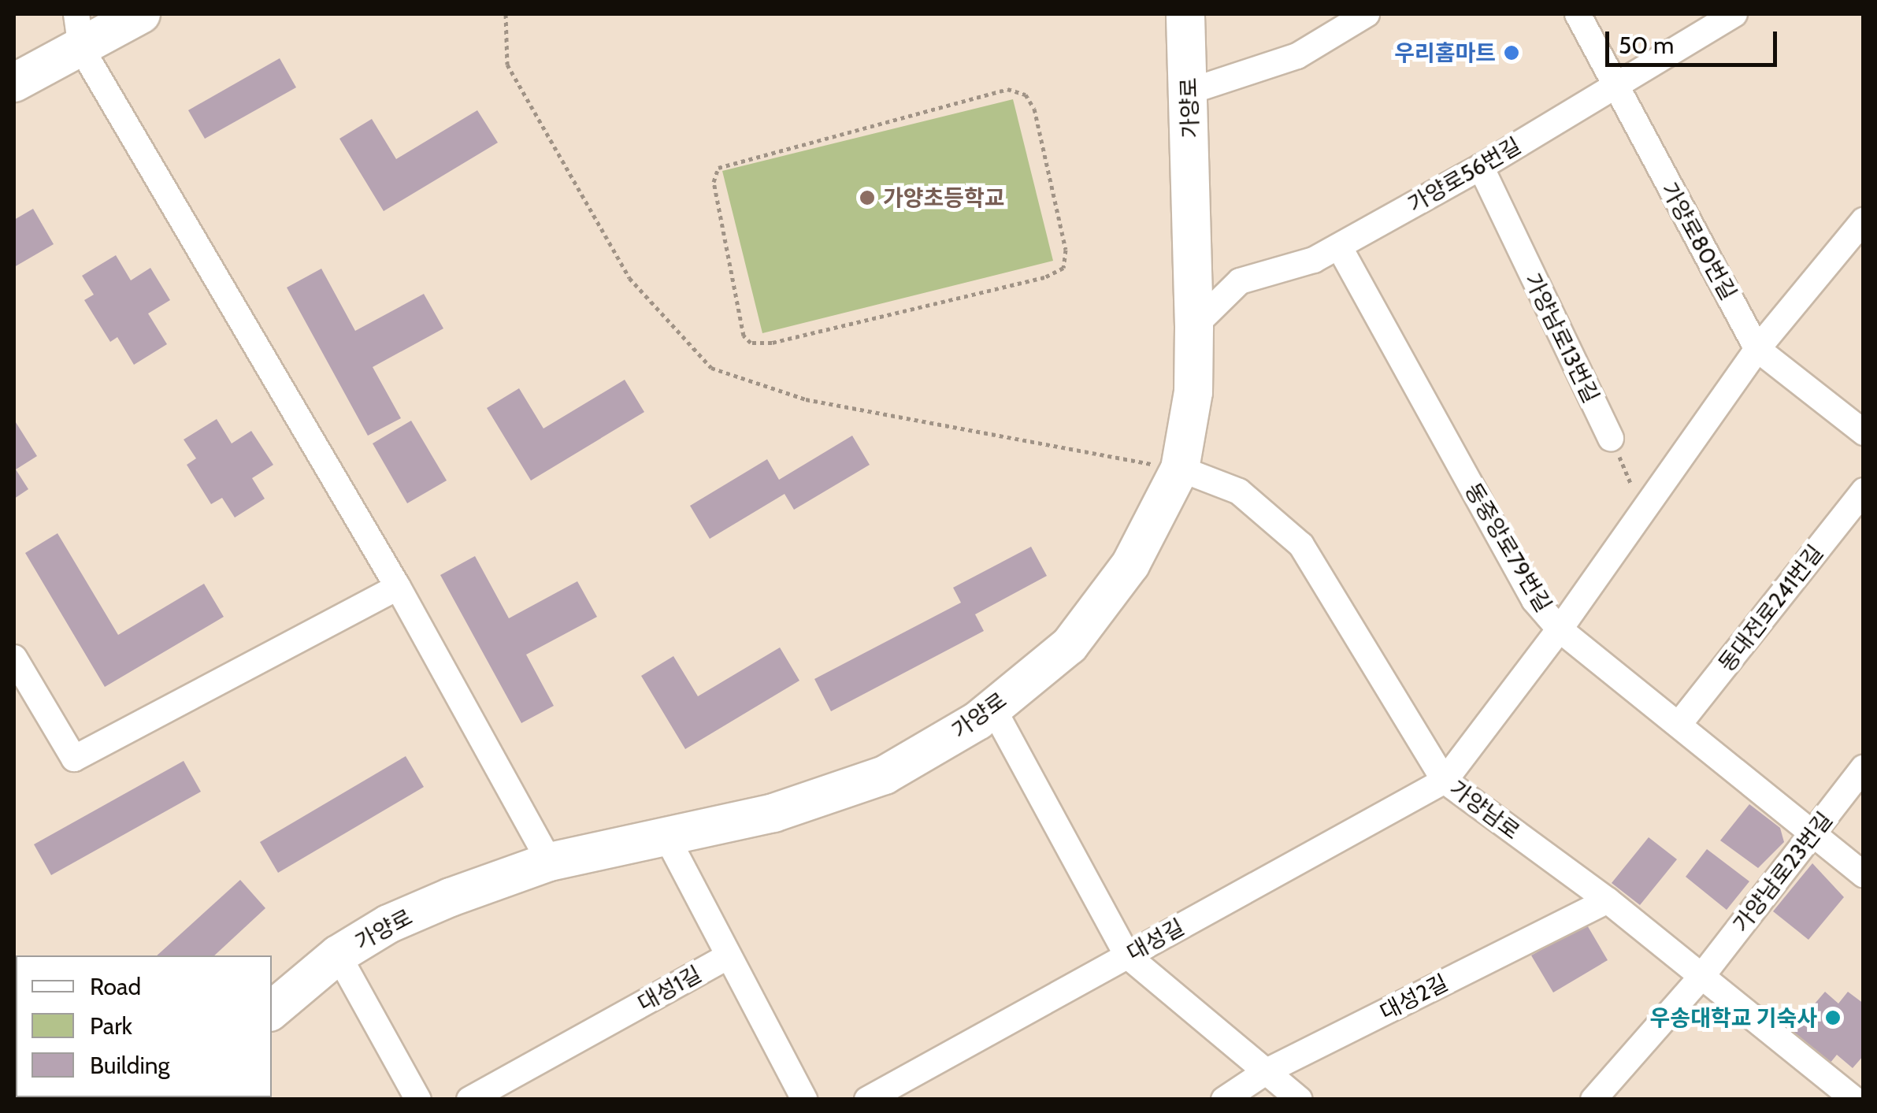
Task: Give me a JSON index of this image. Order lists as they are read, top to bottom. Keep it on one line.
{"streets":{"street":["가양로","가양로56번길","가양로80번길","가양남로13번길","동중앙로79번길","동대전로241번길","가양남로","가양남로23번길","대성길","대성1길","대성2길"]},"crossings":[["가양로","가양로56번길"],["가양로","가양남로"],["가양로56번길","가양로80번길"],["가양로56번길","가양남로13번길"],["가양로56번길","동중앙로79번길"],["동중앙로79번길","동대전로241번길"],["동중앙로79번길","가양남로23번길"],["가양남로","가양남로23번길"],["가양남로","대성길"],["가양남로","대성2길"]],"places":["우리홈마트","가양초등학교","우송대학교 기숙사"],"legend":["Road","Park","Building"],"scale_bar":"50 m"}
